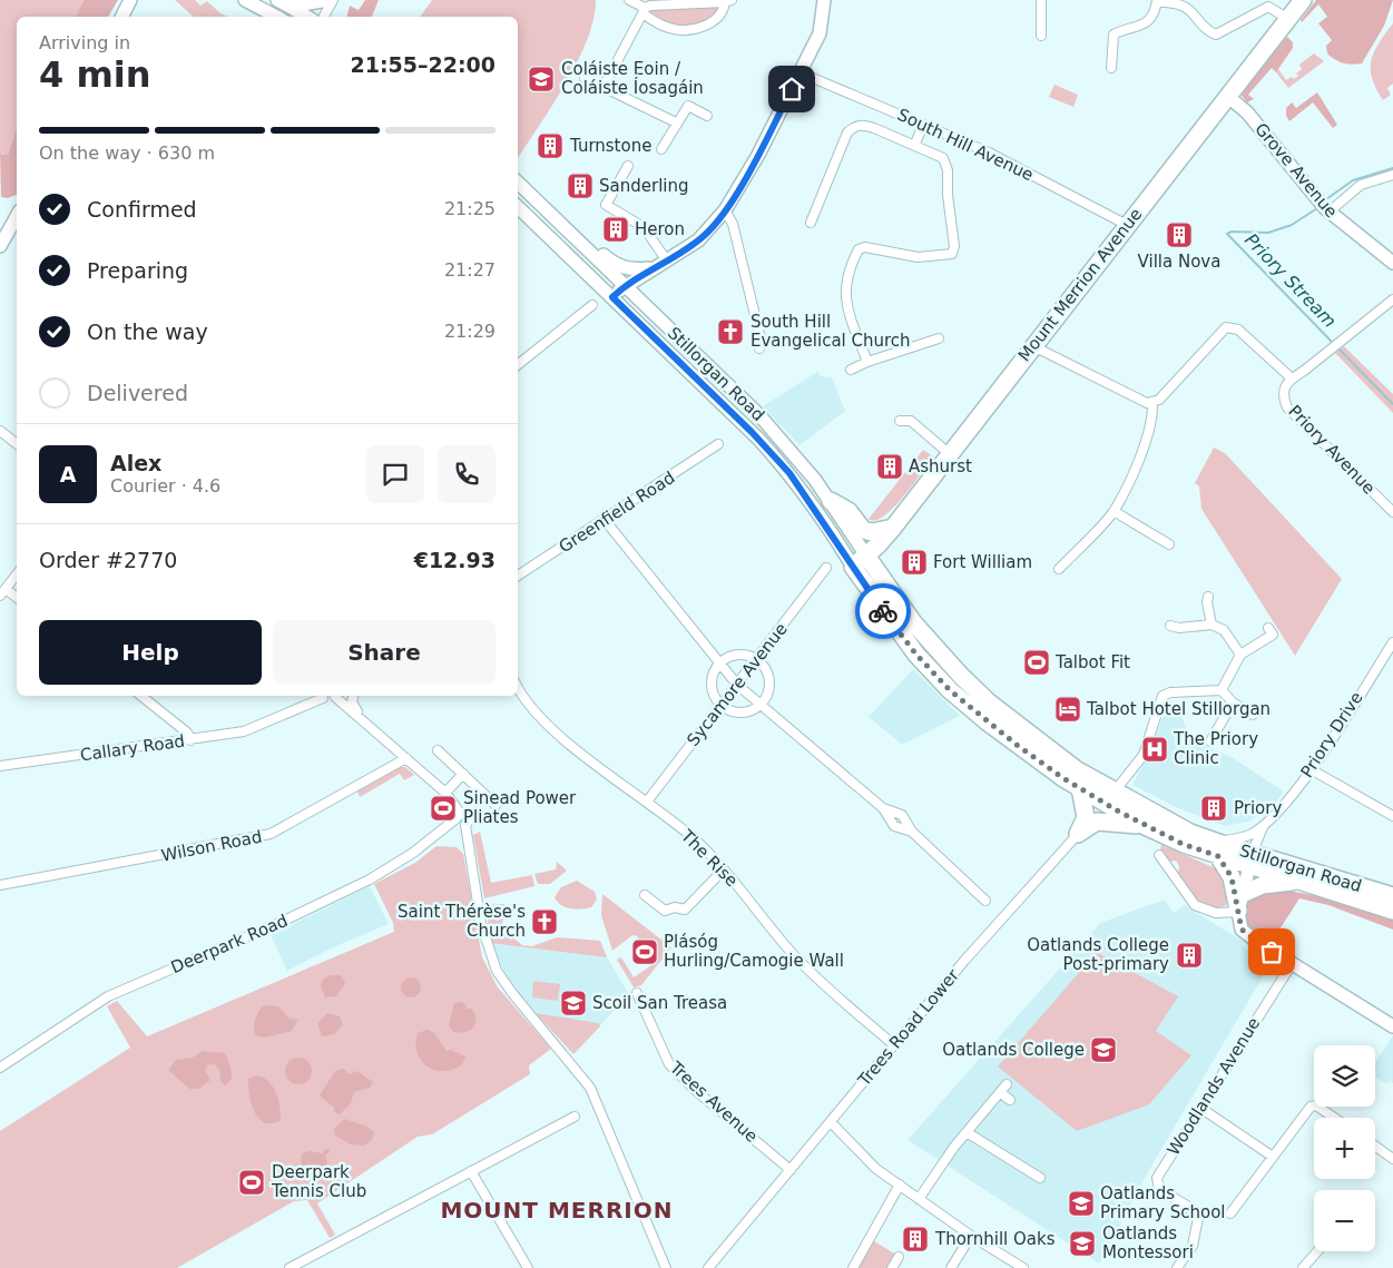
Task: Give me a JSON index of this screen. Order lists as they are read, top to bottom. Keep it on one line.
{"streets":{"highway":["Mount Merrion Avenue","Stillorgan Road"],"main road":["Grove Avenue"],"street":["South Hill Avenue","Priory Avenue","Greenfield Road","Sycamore Avenue","Priory Drive","Callary Road","Wilson Road","The Rise","Deerpark Road","Trees Road Lower","Woodlands Avenue","Trees Avenue"]},"crossings":[["South Hill Avenue","Mount Merrion Avenue"],["Grove Avenue","Mount Merrion Avenue"],["Mount Merrion Avenue","Stillorgan Road"],["Stillorgan Road","Priory Drive"],["Stillorgan Road","Trees Road Lower"],["Sycamore Avenue","The Rise"],["The Rise","Trees Road Lower"],["Trees Road Lower","Trees Avenue"]],"districts":["MOUNT MERRION"],"water":["Priory Stream"],"places":{"school or university":["Coláiste Eoin / Coláiste Íosagáin","Scoil San Treasa","Oatlands College","Oatlands Primary School","Oatlands Montessori"],"building":["Turnstone","Sanderling","Heron","Villa Nova","Ashurst","Fort William","Priory","Oatlands College Post-primary","Thornhill Oaks"],"church":["South Hill Evangelical Church","Saint Thérèse's Church"],"sports":["Talbot Fit","Sinead Power Pliates","Plásóg Hurling/Camogie Wall","Deerpark Tennis Club"],"hotel":["Talbot Hotel Stillorgan"],"hospital":["The Priory Clinic"]},"page":{"heading":["4 min","Arriving in","21:55–22:00"],"panel":["Alex","Courier · 4.6","Order #2770","€12.93"],"bar":"On the way · 630 m","list":[["Confirmed","21:25"],["Preparing","21:27"],["On the way","21:29"],"Delivered"],"round":"A","buttons":["Help","Share"],"map_buttons":["+","−"]}}
